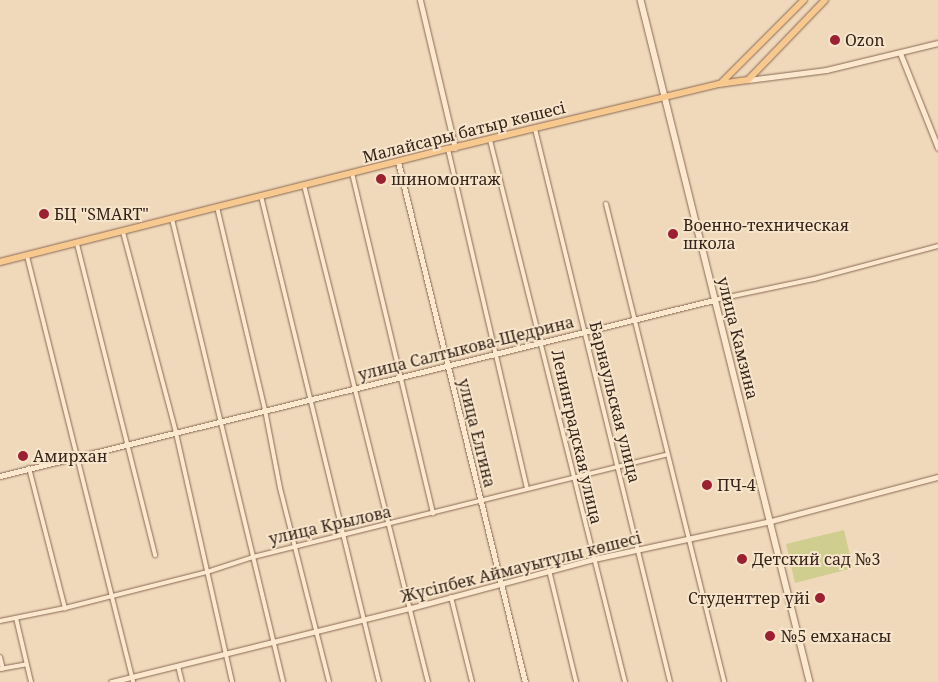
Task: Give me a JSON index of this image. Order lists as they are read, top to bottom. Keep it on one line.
{"streets":{"main road":["Малайсары батыр көшесі","улица Камзина"],"street":["улица Салтыкова-Щедрина","Барнаульская улица","улица Елгина","Ленинградская улица","улица Крылова","Жүсіпбек Аймауытұлы көшесі"]},"crossings":[["Малайсары батыр көшесі","улица Камзина"],["Малайсары батыр көшесі","Барнаульская улица"],["Малайсары батыр көшесі","улица Елгина"],["Малайсары батыр көшесі","Ленинградская улица"],["улица Камзина","улица Салтыкова-Щедрина"],["улица Камзина","Жүсіпбек Аймауытұлы көшесі"],["улица Салтыкова-Щедрина","Барнаульская улица"],["улица Салтыкова-Щедрина","улица Елгина"],["улица Салтыкова-Щедрина","Ленинградская улица"],["Барнаульская улица","улица Крылова"],["Барнаульская улица","Жүсіпбек Аймауытұлы көшесі"],["улица Елгина","улица Крылова"],["улица Елгина","Жүсіпбек Аймауытұлы көшесі"],["Ленинградская улица","улица Крылова"],["Ленинградская улица","Жүсіпбек Аймауытұлы көшесі"]],"places":["Ozon","шиномонтаж","БЦ \"SMART\"","Военно-техническая школа","Амирхан","ПЧ-4","Детский сад №3","Студенттер үйі","№5 емханасы"]}
